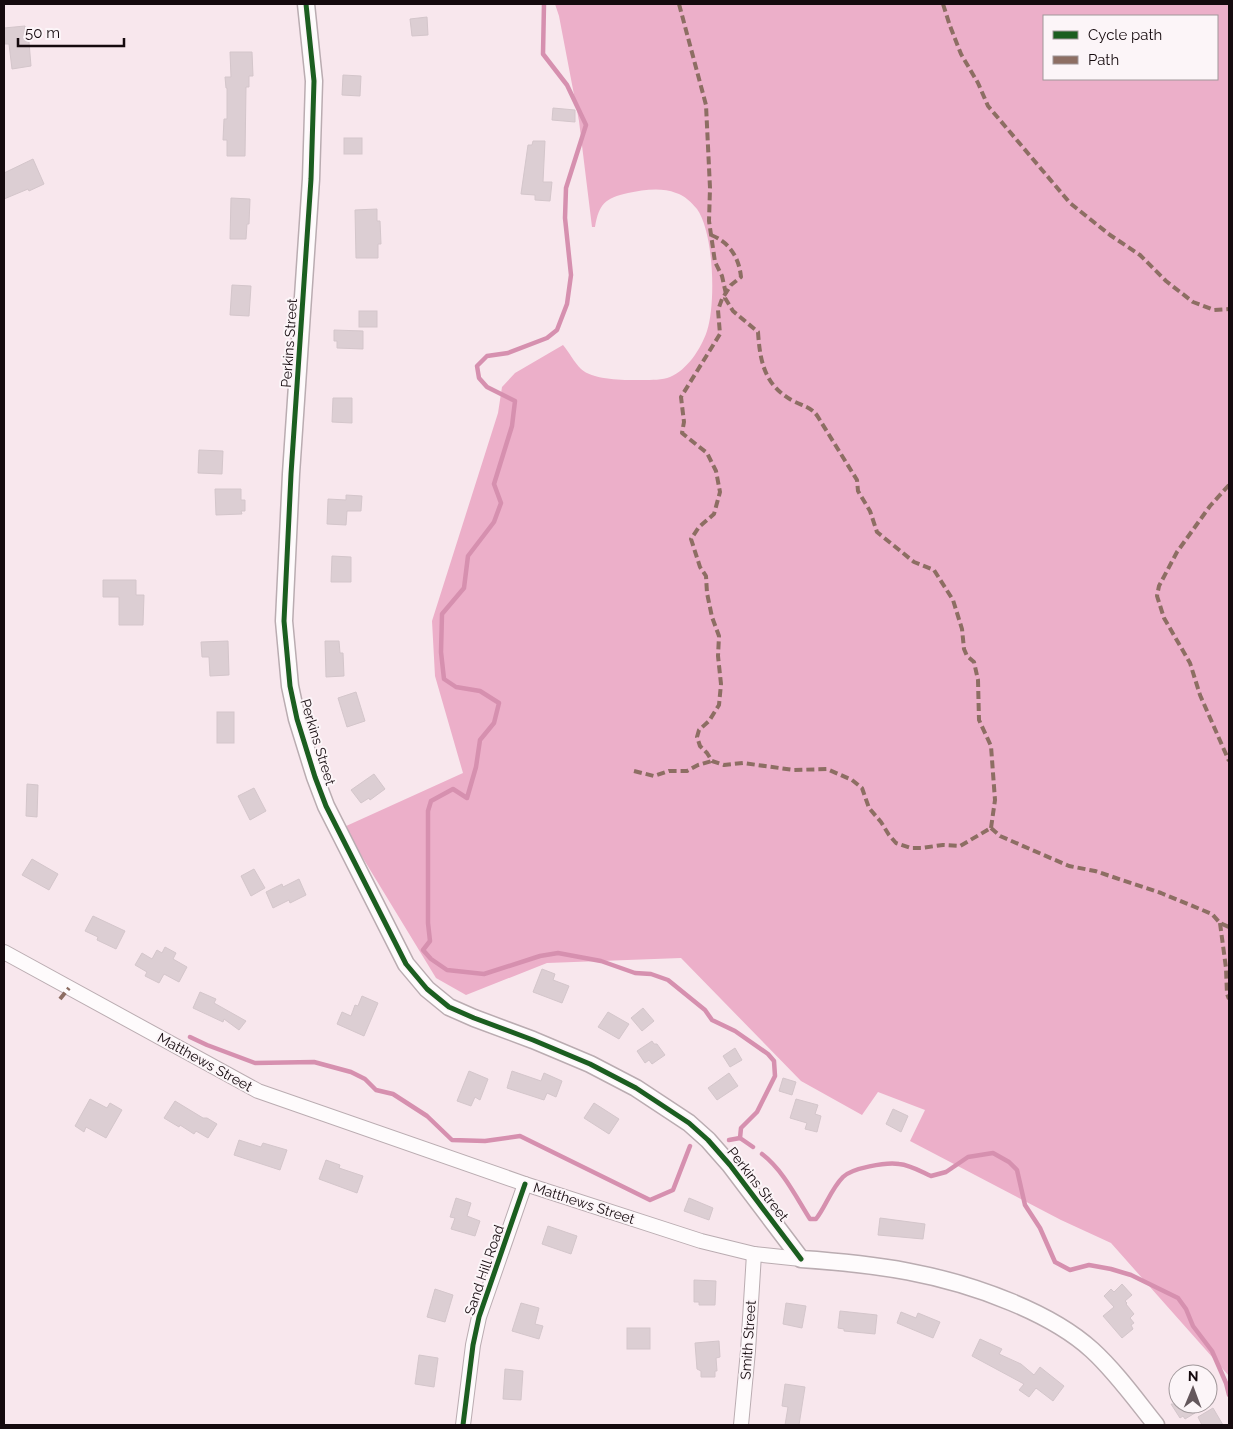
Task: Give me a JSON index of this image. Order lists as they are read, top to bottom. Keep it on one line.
{"streets":{"street":["Perkins Street","Matthews Street","Sand Hill Road","Smith Street"]},"crossings":[["Perkins Street","Matthews Street"],["Matthews Street","Sand Hill Road"],["Matthews Street","Smith Street"]],"legend":["Cycle path","Path"],"scale_bar":"50 m","north":"top"}
